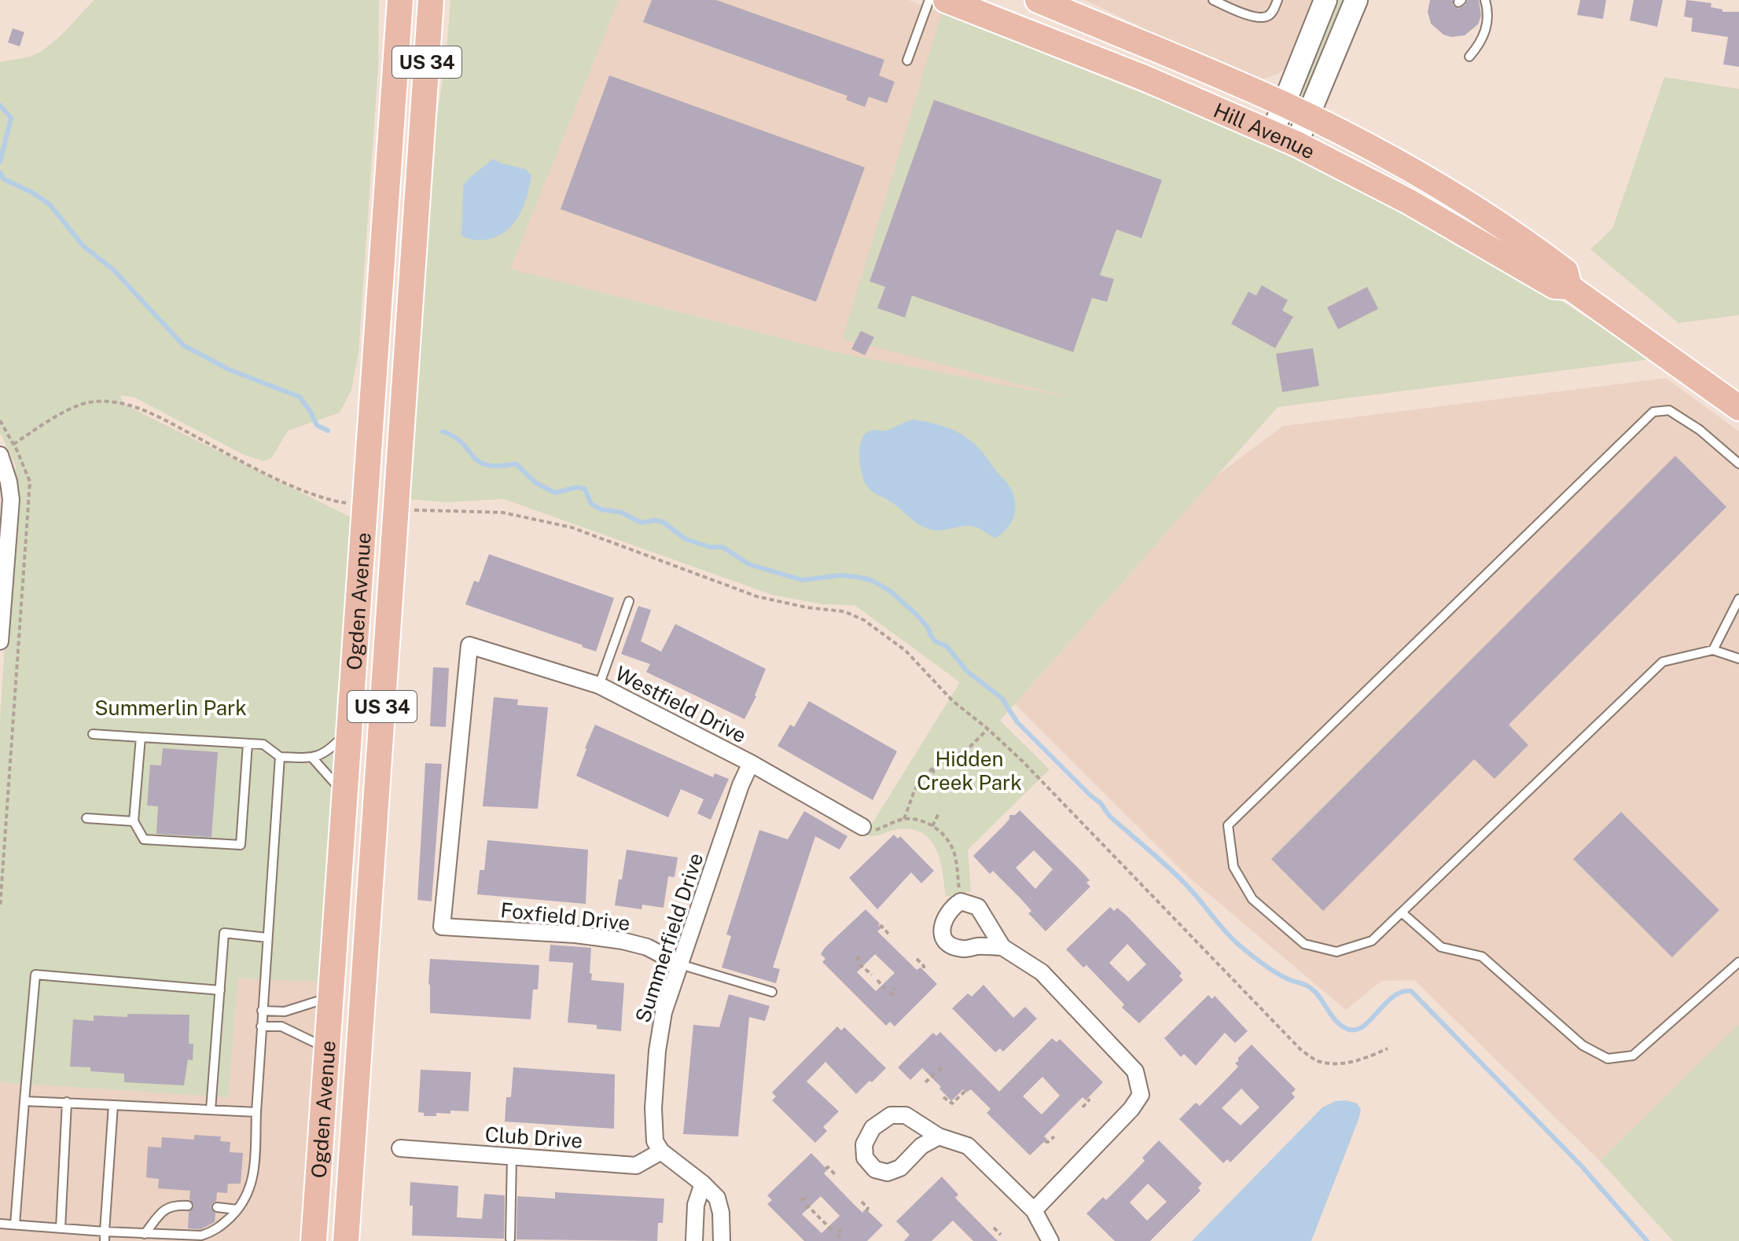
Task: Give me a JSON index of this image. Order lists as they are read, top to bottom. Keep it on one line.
{"streets":{"main road":["US 34","Hill Avenue","Ogden Avenue"],"street":["Westfield Drive","Foxfield Drive","Summerfield Drive","Club Drive"]},"crossings":[["Westfield Drive","Foxfield Drive"],["Westfield Drive","Summerfield Drive"],["Foxfield Drive","Summerfield Drive"],["Summerfield Drive","Club Drive"]],"parks":["Summerlin Park","Hidden Creek Park"]}
